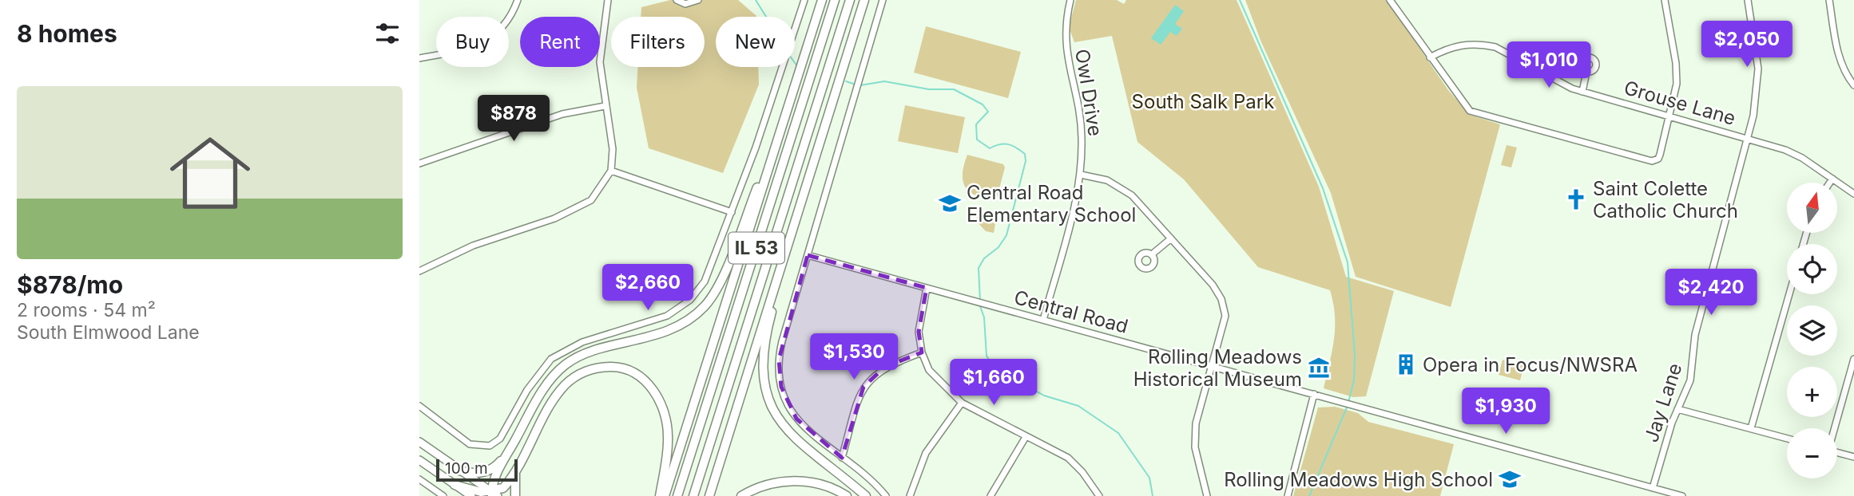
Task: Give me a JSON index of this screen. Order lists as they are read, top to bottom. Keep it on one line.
{"streets":{"highway":["IL 53"],"street":["Owl Drive","Grouse Lane","Central Road","Jay Lane"]},"crossings":[["Owl Drive","Central Road"],["Grouse Lane","Jay Lane"],["Central Road","Jay Lane"]],"parks":["South Salk Park"],"places":{"church":["Saint Colette Catholic Church"],"school or university":["Central Road Elementary School","Rolling Meadows High School"],"building":["Opera in Focus/NWSRA"],"museum":["Rolling Meadows Historical Museum"]},"scale_bar":"100 m","north":"top","page":{"heading":"8 homes","chip":["Buy","Rent","Filters","New"],"price":["$2,050","$1,010","$878","$2,660","$2,420","$1,530","$1,660","$1,930"],"list":[{"name":"$878/mo","note":"2 rooms · 54 m² · South Elmwood Lane"}],"map_buttons":["+","−"],"scale":"100 m"}}
